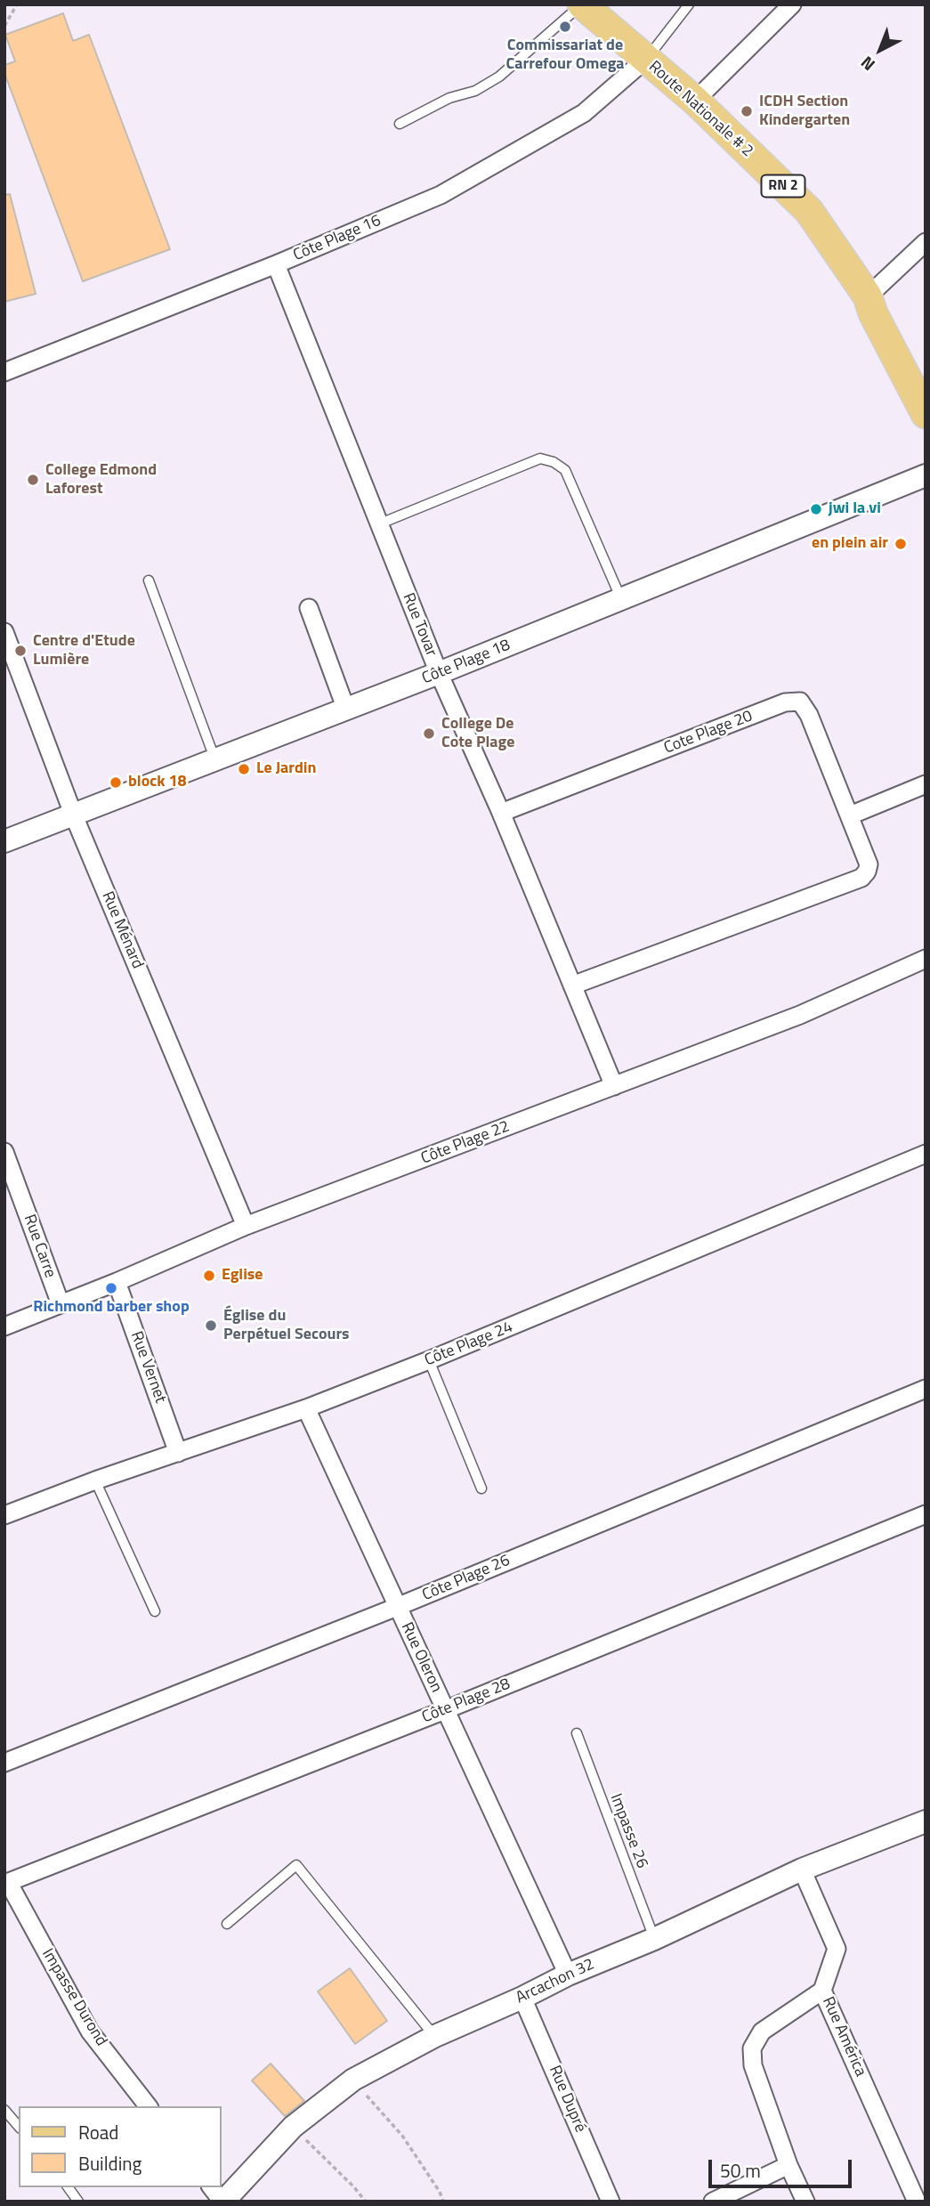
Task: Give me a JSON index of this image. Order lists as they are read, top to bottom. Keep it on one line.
{"streets":{"main road":["Route Nationale # 2","RN 2"],"street":["Côte Plage 16","Rue Tovar","Côte Plage 18","Cote Plage 20","Rue Ménard","Côte Plage 22","Rue Carre","Côte Plage 24","Rue Vernet","Côte Plage 26","Rue Oleron","Côte Plage 28","Arcachon 32","Impasse Durond","Rue América","Rue Dupré"],"lane":["Impasse 26"]},"crossings":[["Route Nationale # 2","Côte Plage 16"],["Côte Plage 16","Rue Tovar"],["Rue Tovar","Côte Plage 18"],["Rue Tovar","Cote Plage 20"],["Rue Tovar","Côte Plage 22"],["Côte Plage 18","Rue Ménard"],["Rue Ménard","Côte Plage 22"],["Côte Plage 22","Rue Carre"],["Côte Plage 22","Rue Vernet"],["Côte Plage 24","Rue Vernet"],["Côte Plage 24","Rue Oleron"],["Côte Plage 26","Rue Oleron"],["Rue Oleron","Côte Plage 28"],["Rue Oleron","Arcachon 32"],["Côte Plage 28","Impasse Durond"],["Impasse 26","Arcachon 32"],["Arcachon 32","Rue América"],["Arcachon 32","Rue Dupré"]],"places":["Commissariat de Carrefour Omega","ICDH Section Kindergarten","College Edmond Laforest","jwi la vi","en plein air","Centre d'Etude Lumière","College De Cote Plage","Le Jardin","block 18","Eglise","Richmond barber shop","Église du Perpétuel Secours"],"legend":["Road","Building"],"scale_bar":"50 m","north":"bottom left"}
